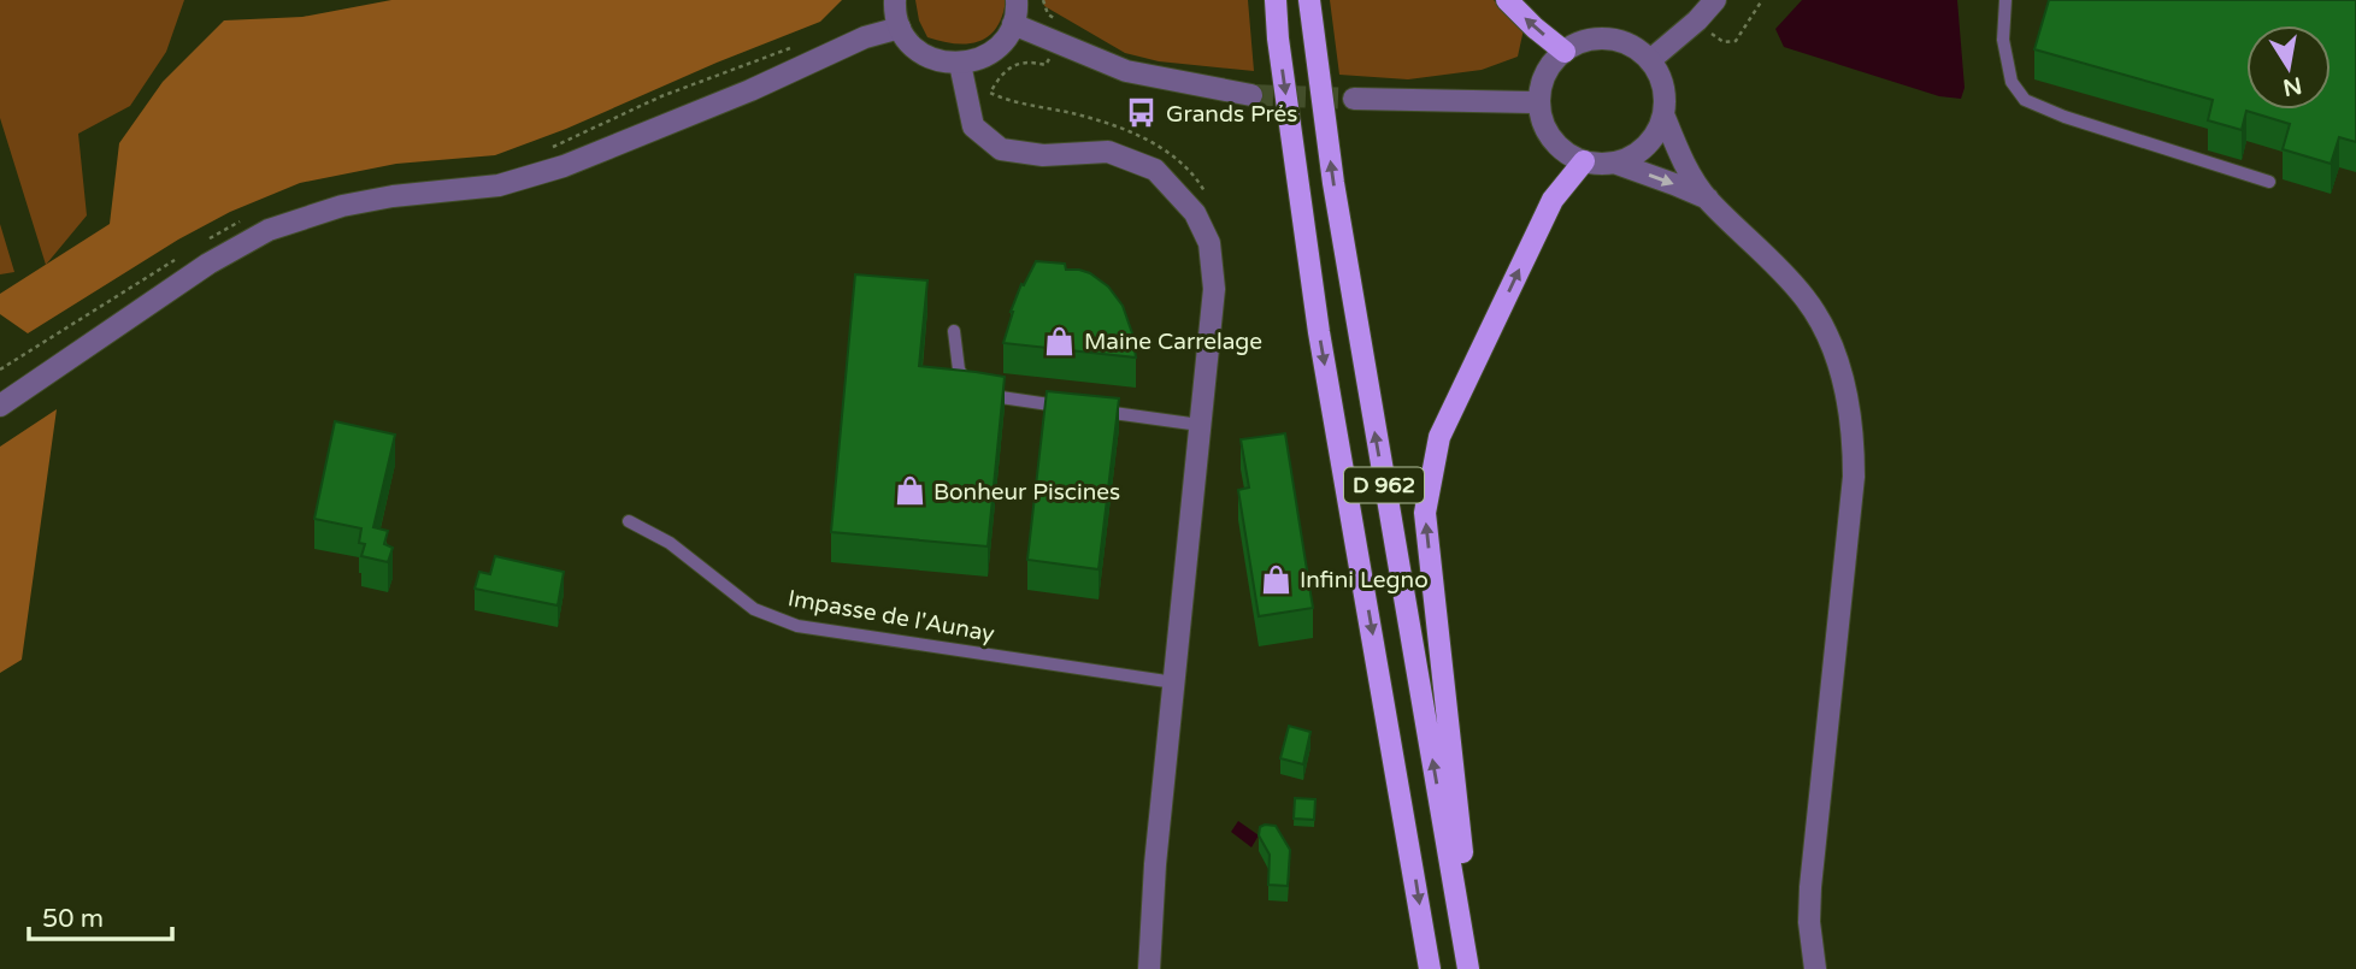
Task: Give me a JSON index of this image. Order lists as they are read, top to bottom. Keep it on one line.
{"streets":{"main road":["D 962"],"lane":["Impasse de l'Aunay"]},"places":{"bus stop":["Grands Prés"],"shop":["Maine Carrelage","Bonheur Piscines","Infini Legno"]},"scale_bar":"50 m","north":"bottom"}
